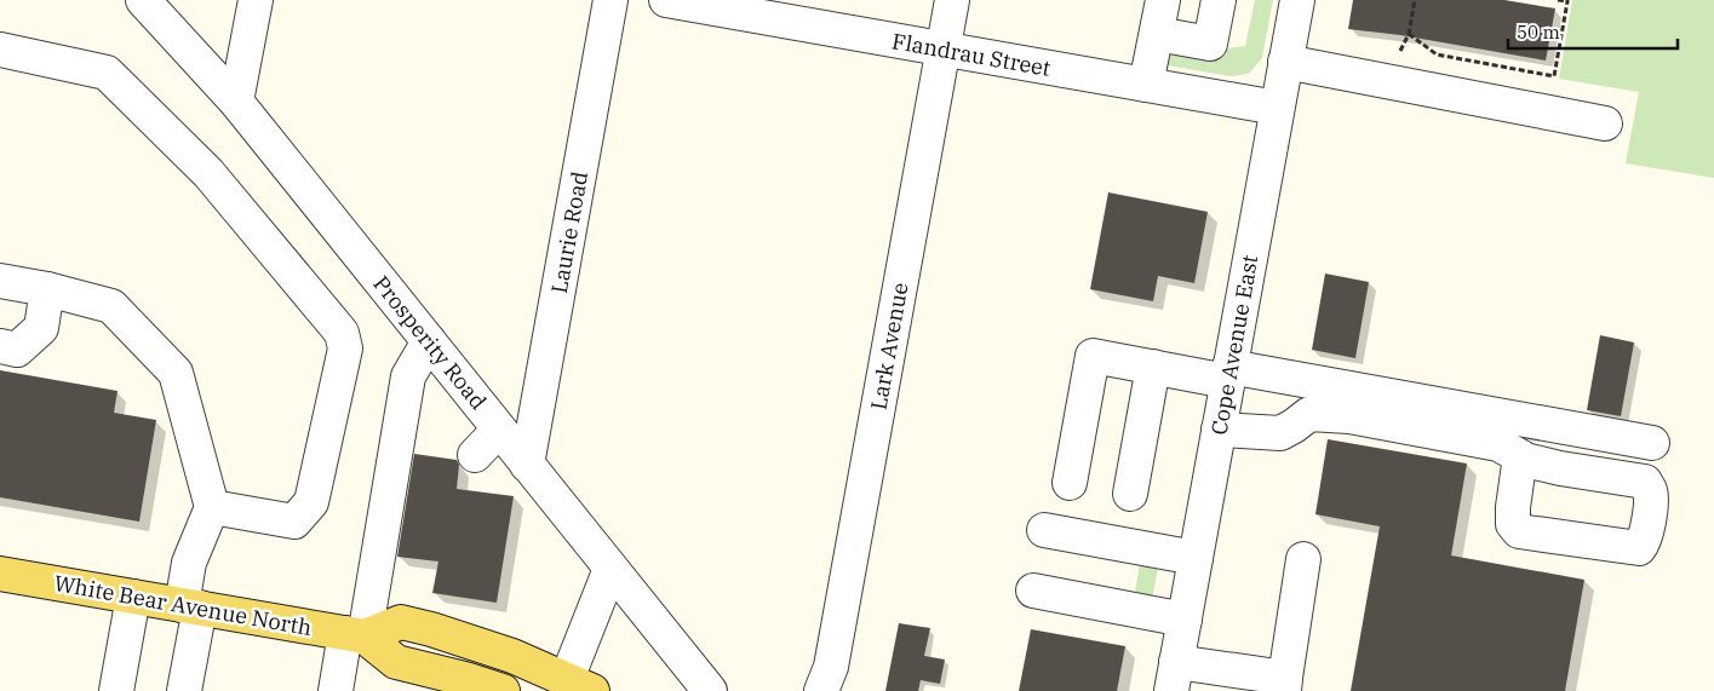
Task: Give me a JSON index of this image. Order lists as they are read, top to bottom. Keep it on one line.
{"streets":{"main road":["White Bear Avenue North"],"street":["Flandrau Street","Laurie Road","Prosperity Road","Cope Avenue East","Lark Avenue"]},"crossings":[["Flandrau Street","Cope Avenue East"],["Flandrau Street","Lark Avenue"],["Laurie Road","Prosperity Road"]],"scale_bar":"50 m"}
